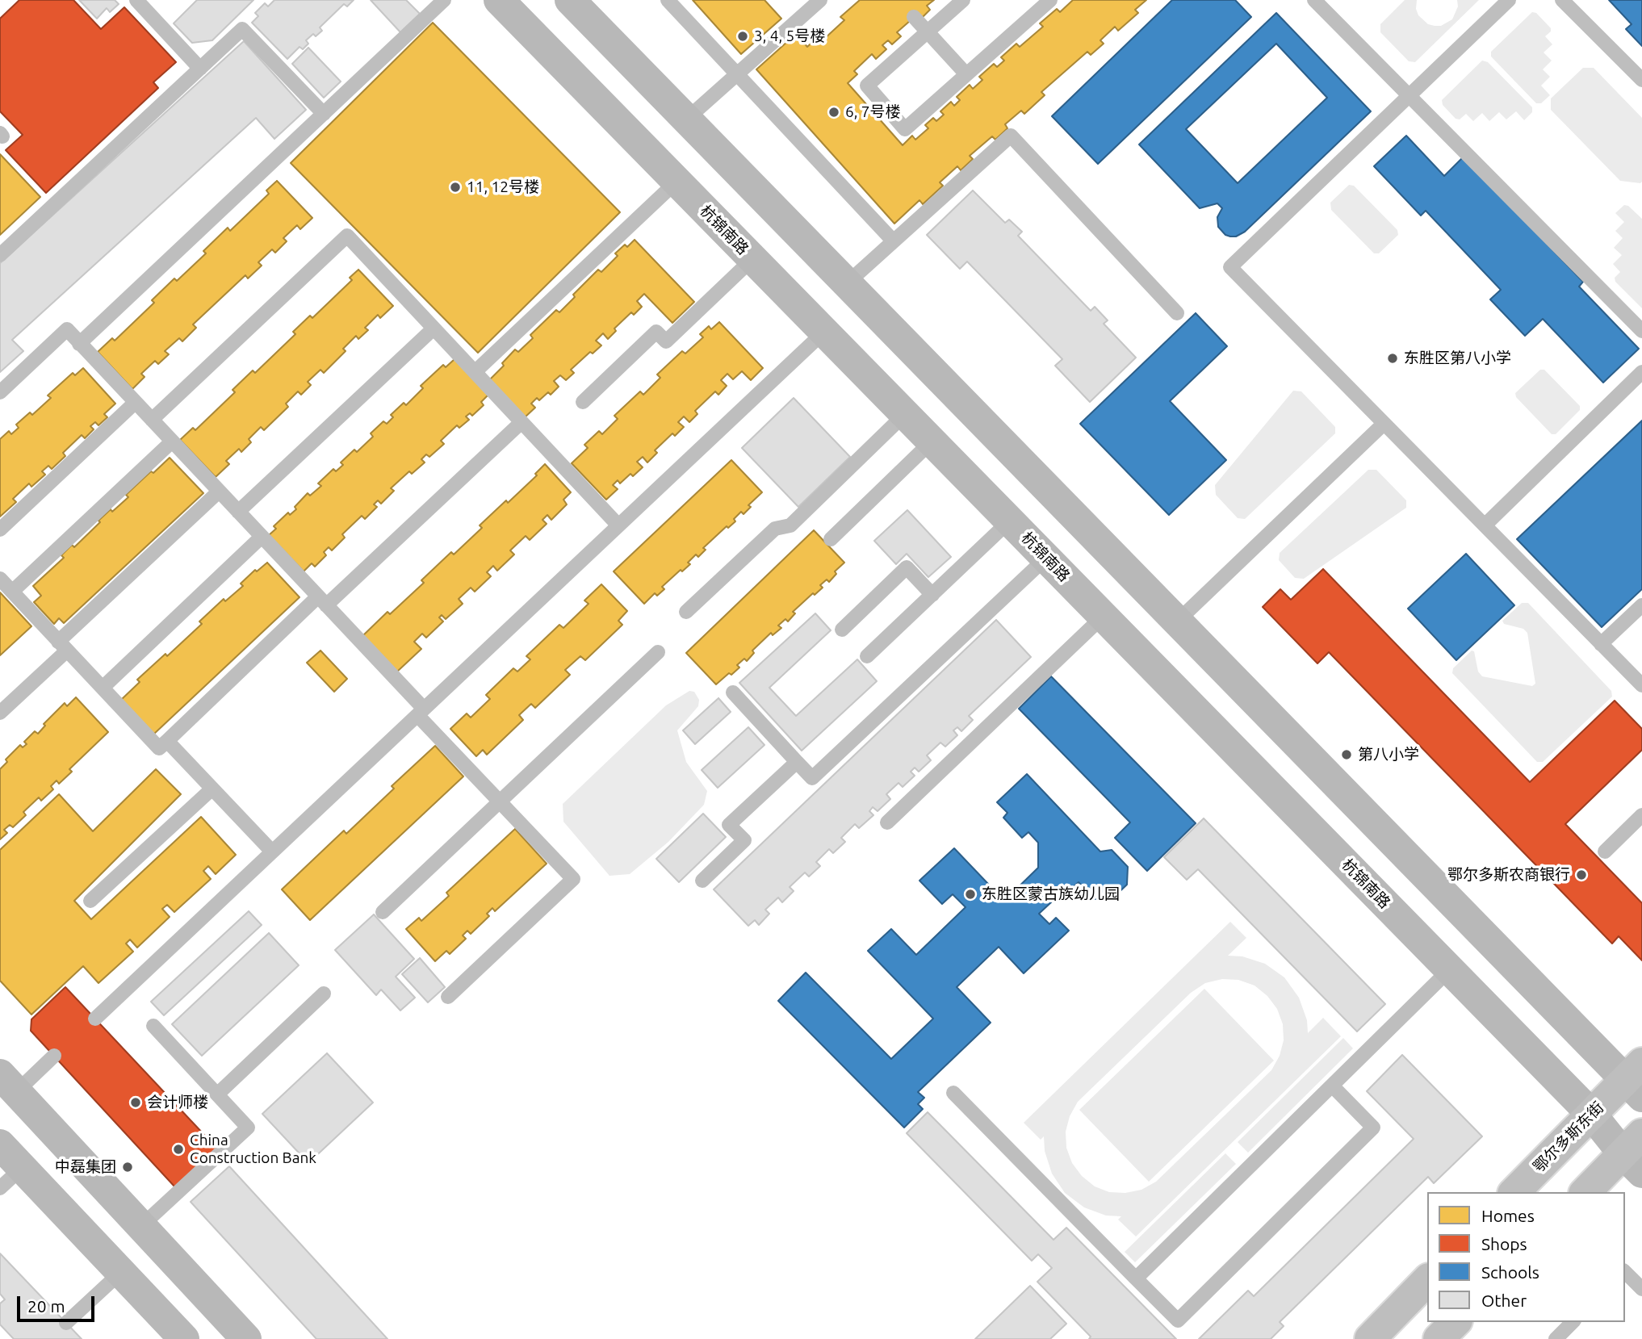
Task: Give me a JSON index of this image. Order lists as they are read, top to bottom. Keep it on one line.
{"streets":{"main road":["杭锦南路","鄂尔多斯东街"]},"crossings":[["杭锦南路","鄂尔多斯东街"]],"places":["3, 4, 5号楼","6, 7号楼","11, 12号楼","东胜区第八小学","第八小学","鄂尔多斯农商银行","东胜区蒙古族幼儿园","会计师楼","China Construction Bank","中磊集团"],"legend":["Homes","Shops","Schools","Other"],"scale_bar":"20 m"}
